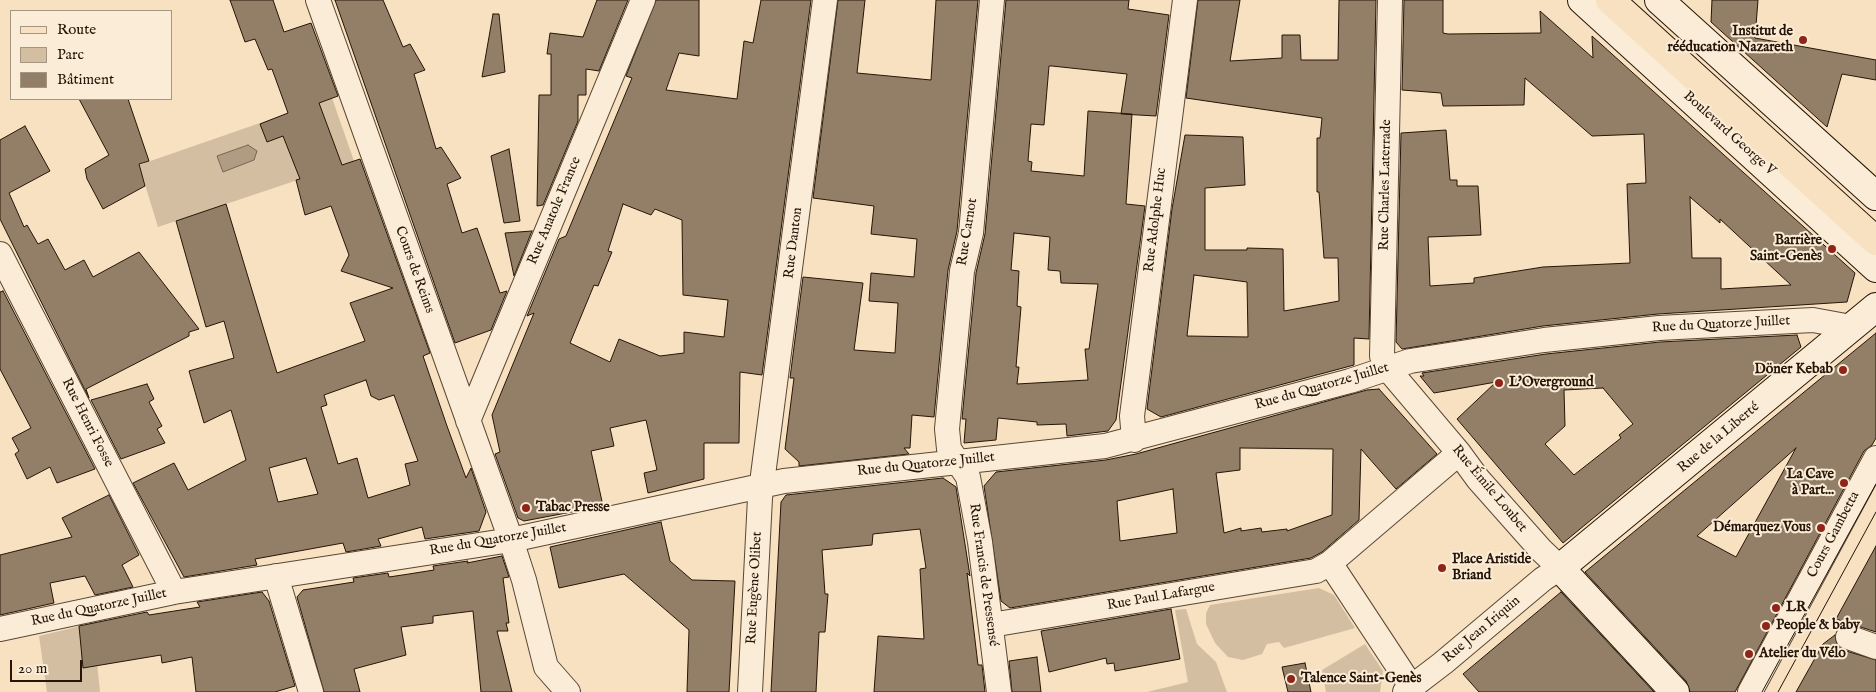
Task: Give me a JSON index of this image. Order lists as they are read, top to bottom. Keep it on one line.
{"streets":{"main road":["Boulevard George V","Rue de la Liberté","Rue Émile Loubet"],"street":["Rue Charles Laterrade","Rue Anatole France","Rue Adolphe Huc","Rue Carnot","Rue Danton","Cours de Reims","Rue du Quatorze Juillet","Rue Henri Fosse","Cours Gambetta","Rue Francis de Pressensé","Rue Eugène Olibet","Rue Paul Lafargue","Rue Jean Iriquin"]},"crossings":[["Rue Charles Laterrade","Rue du Quatorze Juillet"],["Rue Charles Laterrade","Rue Émile Loubet"],["Rue Anatole France","Cours de Reims"],["Rue Adolphe Huc","Rue du Quatorze Juillet"],["Rue Carnot","Rue du Quatorze Juillet"],["Rue Carnot","Rue Francis de Pressensé"],["Rue Danton","Rue du Quatorze Juillet"],["Rue Danton","Rue Eugène Olibet"],["Cours de Reims","Rue du Quatorze Juillet"],["Rue du Quatorze Juillet","Rue Henri Fosse"],["Rue du Quatorze Juillet","Rue de la Liberté"],["Rue du Quatorze Juillet","Rue Émile Loubet"],["Rue du Quatorze Juillet","Rue Francis de Pressensé"],["Rue du Quatorze Juillet","Rue Eugène Olibet"],["Rue de la Liberté","Rue Émile Loubet"],["Rue de la Liberté","Rue Jean Iriquin"],["Rue Émile Loubet","Rue Jean Iriquin"],["Rue Francis de Pressensé","Rue Paul Lafargue"]],"places":["Institut de rééducation Nazareth","Barrière Saint-Genès","Döner Kebab","L'Overground","La Cave à Part...","Tabac Presse","Démarquez Vous","Place Aristide Briand","LR","People & baby","Atelier du Vélo","Talence Saint-Genès"],"legend":["Route","Parc","Bâtiment"],"scale_bar":"20 m"}
